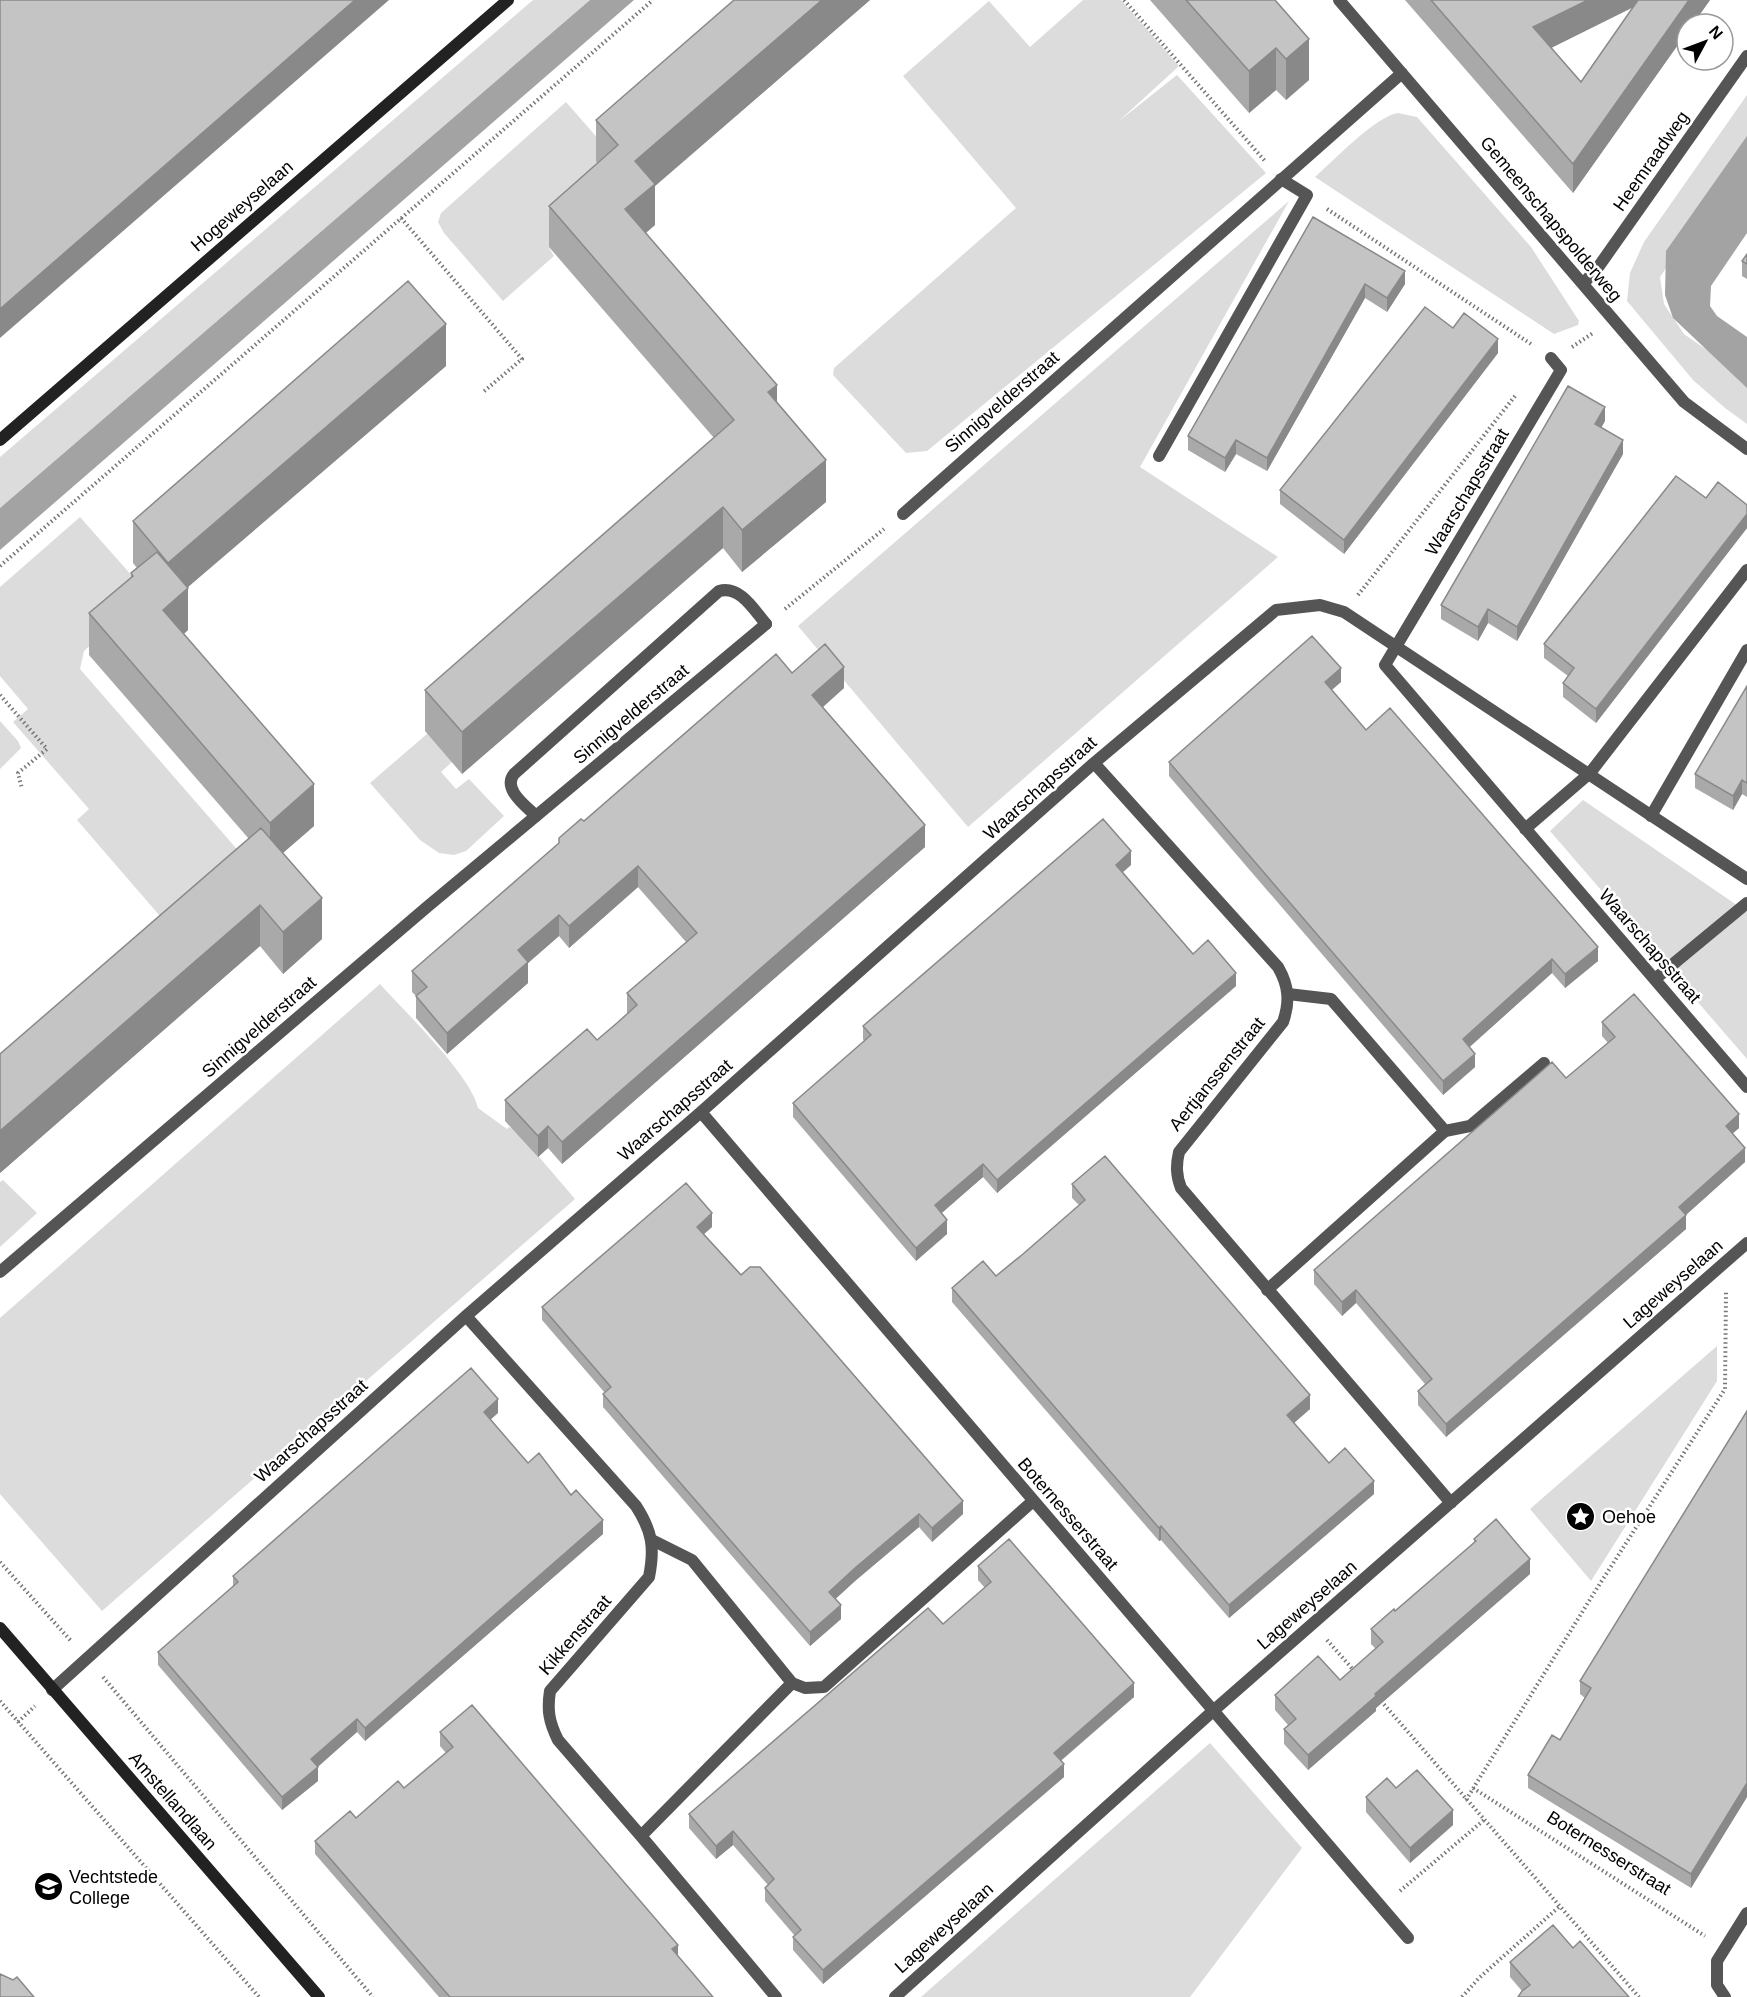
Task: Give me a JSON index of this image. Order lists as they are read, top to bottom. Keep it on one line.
{"streets":{"main road":["Hogeweyselaan","Amstellandlaan"],"street":["Heemraadweg","Gemeenschapspolderweg","Sinnigvelderstraat","Waarschapsstraat","Aertjanssenstraat","Lageweyselaan","Boternesserstraat","Kikkenstraat"]},"crossings":[["Heemraadweg","Gemeenschapspolderweg"],["Gemeenschapspolderweg","Sinnigvelderstraat"],["Waarschapsstraat","Boternesserstraat"],["Waarschapsstraat","Kikkenstraat"],["Waarschapsstraat","Amstellandlaan"],["Aertjanssenstraat","Lageweyselaan"],["Lageweyselaan","Boternesserstraat"]],"places":{"place":["Oehoe"],"school or university":["Vechtstede College"]},"north":"top right"}
